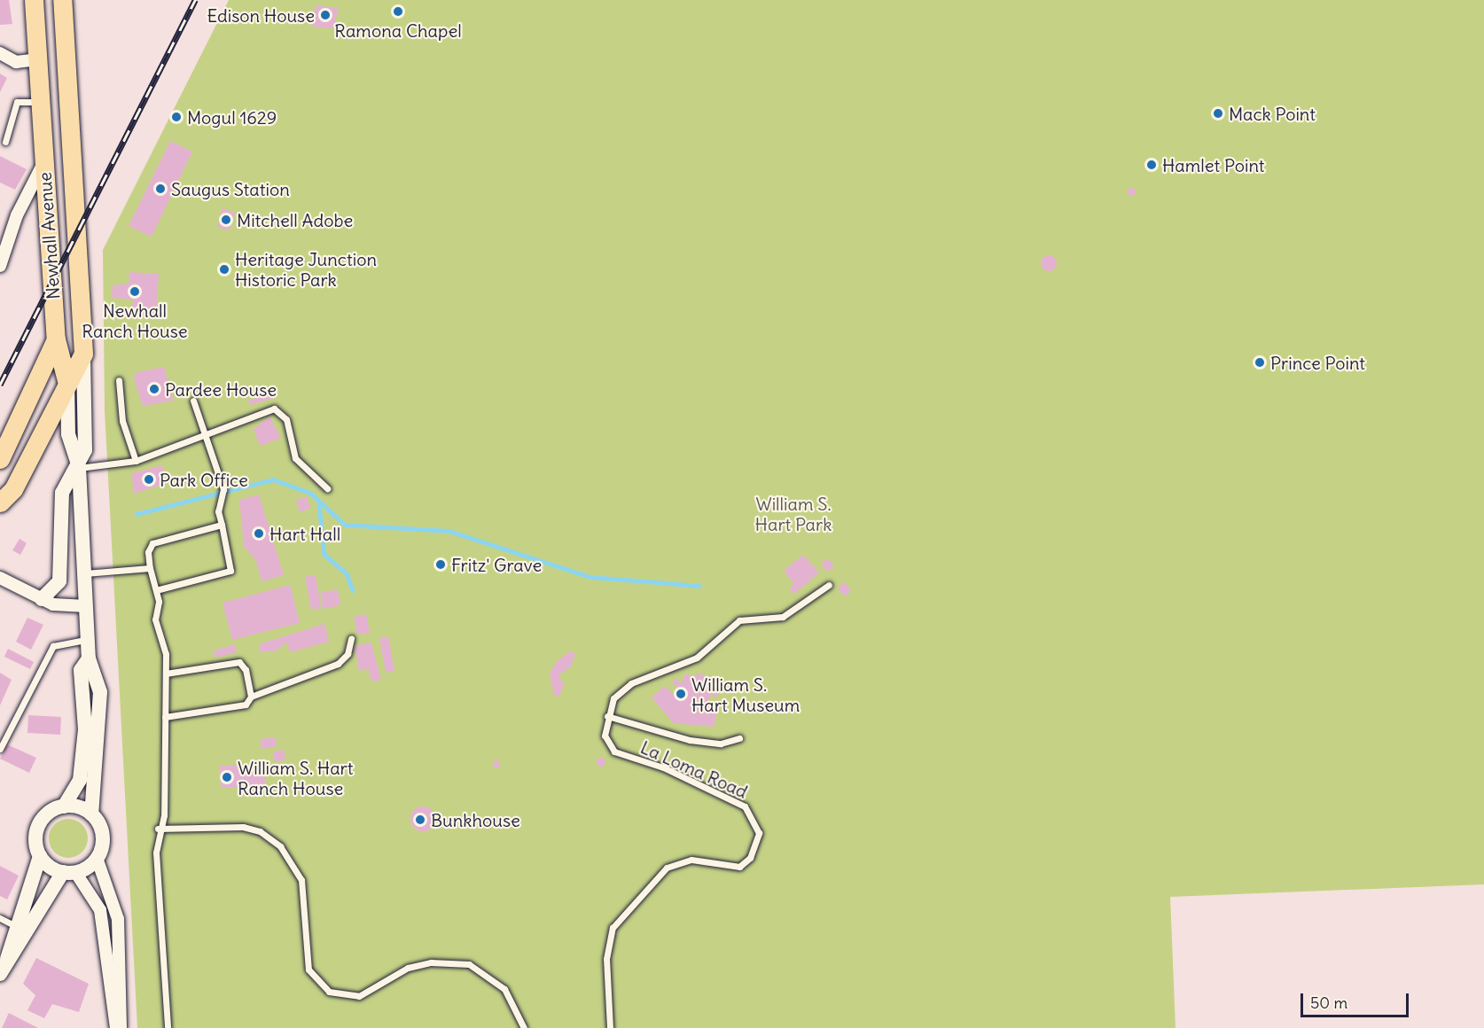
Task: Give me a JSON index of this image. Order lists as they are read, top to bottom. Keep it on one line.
{"streets":{"main road":["Newhall Avenue"],"lane":["La Loma Road"]},"parks":["William S. Hart Park"],"places":["Ramona Chapel","Edison House","Mack Point","Mogul 1629","Hamlet Point","Saugus Station","Mitchell Adobe","Heritage Junction Historic Park","Newhall Ranch House","Prince Point","Pardee House","Park Office","Hart Hall","Fritz' Grave","William S. Hart Museum","William S. Hart Ranch House","Bunkhouse"],"scale_bar":"50 m"}
